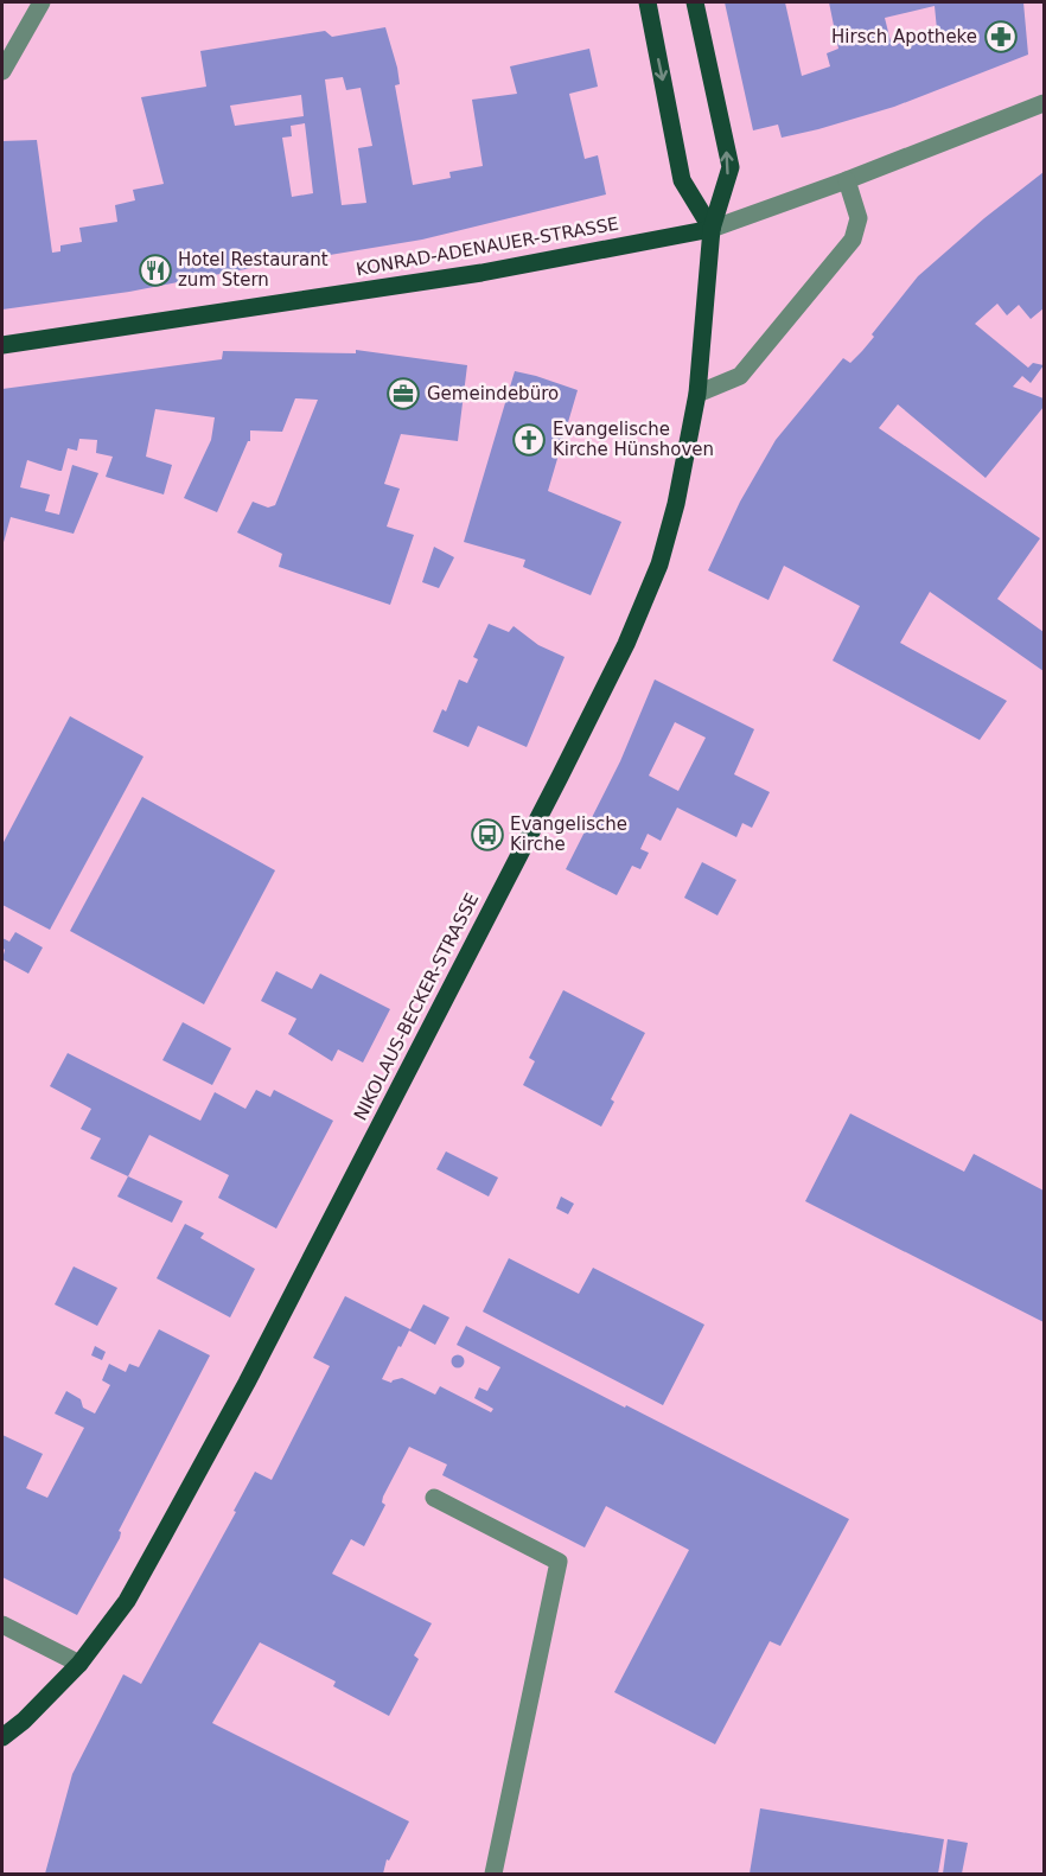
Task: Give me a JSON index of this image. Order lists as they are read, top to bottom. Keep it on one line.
{"streets":{"main road":["KONRAD-ADENAUER-STRASSE","NIKOLAUS-BECKER-STRASSE"]},"crossings":[["KONRAD-ADENAUER-STRASSE","NIKOLAUS-BECKER-STRASSE"]],"places":{"pharmacy":["Hirsch Apotheke"],"restaurant":["Hotel Restaurant zum Stern"],"office":["Gemeindebüro"],"church":["Evangelische Kirche Hünshoven"],"bus stop":["Evangelische Kirche"]}}
